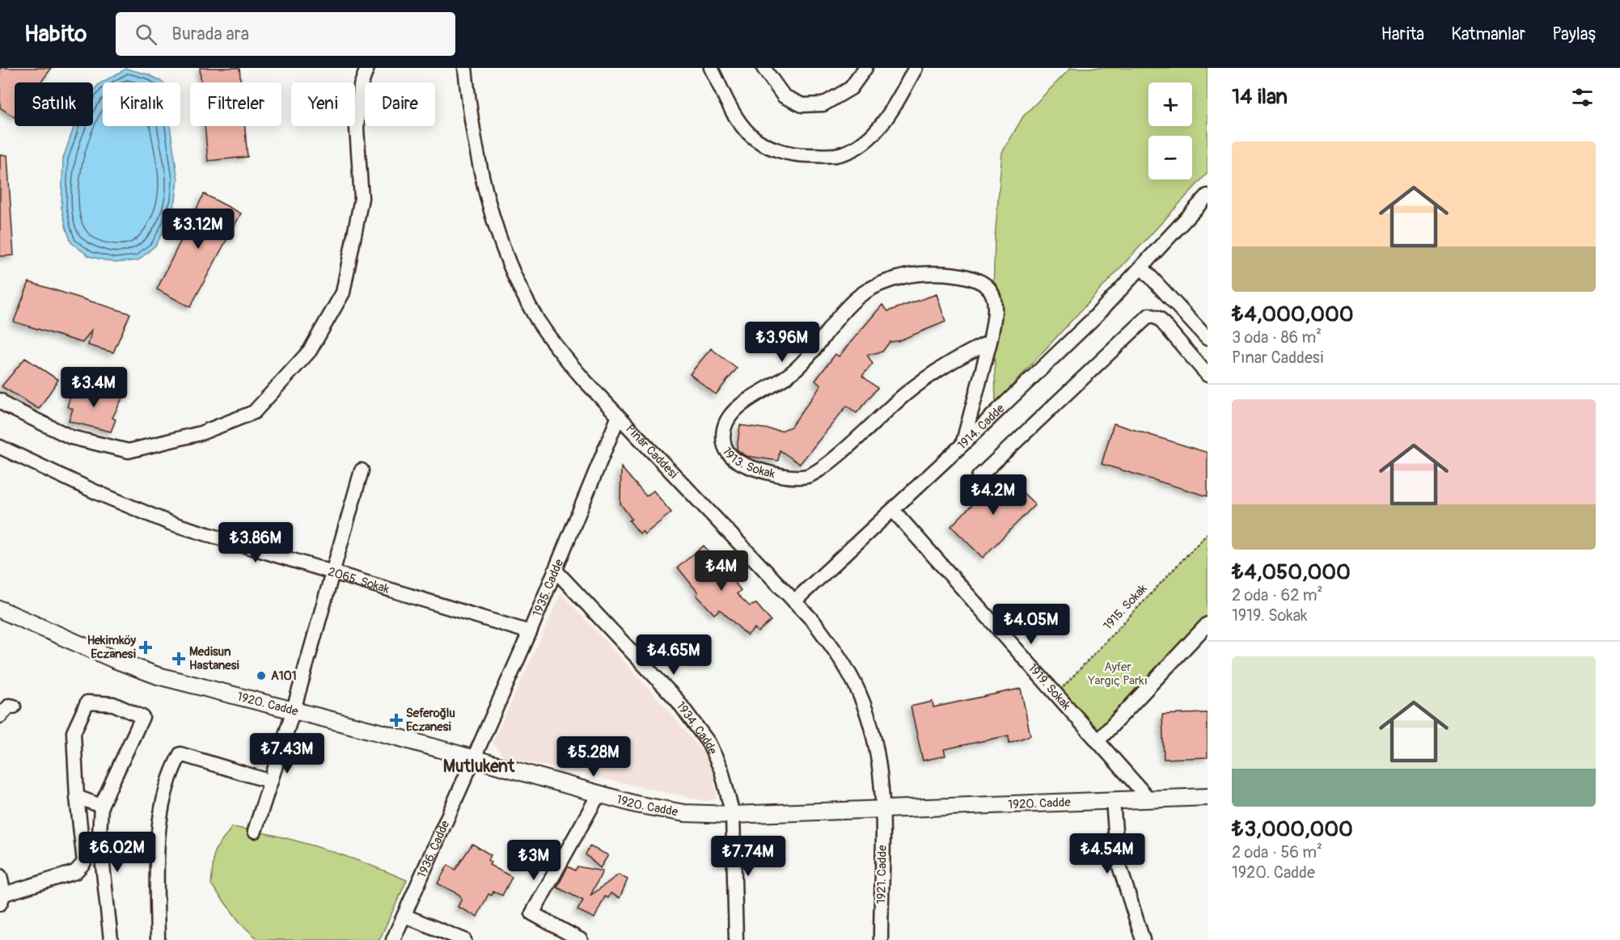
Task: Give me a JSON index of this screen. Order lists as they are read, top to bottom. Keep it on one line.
{"streets":{"main road":["1920. Cadde"],"street":["1914. Cadde","Pınar Caddesi","1913. Sokak","2065. Sokak","1935. Cadde","1919. Sokak","1934. Cadde","1936. Cadde","1921. Cadde"],"path":["1915. Sokak"]},"crossings":[["1914. Cadde","Pınar Caddesi"],["1914. Cadde","1913. Sokak"],["1914. Cadde","1919. Sokak"],["Pınar Caddesi","1935. Cadde"],["Pınar Caddesi","1920. Cadde"],["Pınar Caddesi","1921. Cadde"],["2065. Sokak","1935. Cadde"],["1935. Cadde","1920. Cadde"],["1935. Cadde","1934. Cadde"],["1935. Cadde","1936. Cadde"],["1915. Sokak","1919. Sokak"],["1919. Sokak","1920. Cadde"],["1920. Cadde","1934. Cadde"],["1920. Cadde","1936. Cadde"],["1920. Cadde","1921. Cadde"]],"districts":["Mutlukent"],"parks":["Ayfer Yargıç Parkı"],"places":{"health":["Hekimköy Eczanesi","Medisun Hastanesi","Seferoğlu Eczanesi"],"other":["A101"]},"page":{"header":"Habito","search":"Burada ara","nav":["Harita","Katmanlar","Paylaş"],"heading":"14 ilan","map_buttons":["+","−"],"chip":["Satılık","Kiralık","Filtreler","Yeni","Daire"],"list":[{"name":"₺4,000,000","note":"3 oda · 86 m² · Pınar Caddesi"},{"name":"₺4,050,000","note":"2 oda · 62 m² · 1919. Sokak"},{"name":"₺3,000,000","note":"2 oda · 56 m² · 1920. Cadde"}],"price":["₺3.12M","₺3.96M","₺3.4M","₺4.2M","₺3.86M","₺4M","₺4.05M","₺4.65M","₺7.43M","₺5.28M","₺6.02M","₺4.54M","₺7.74M","₺3M"]}}
